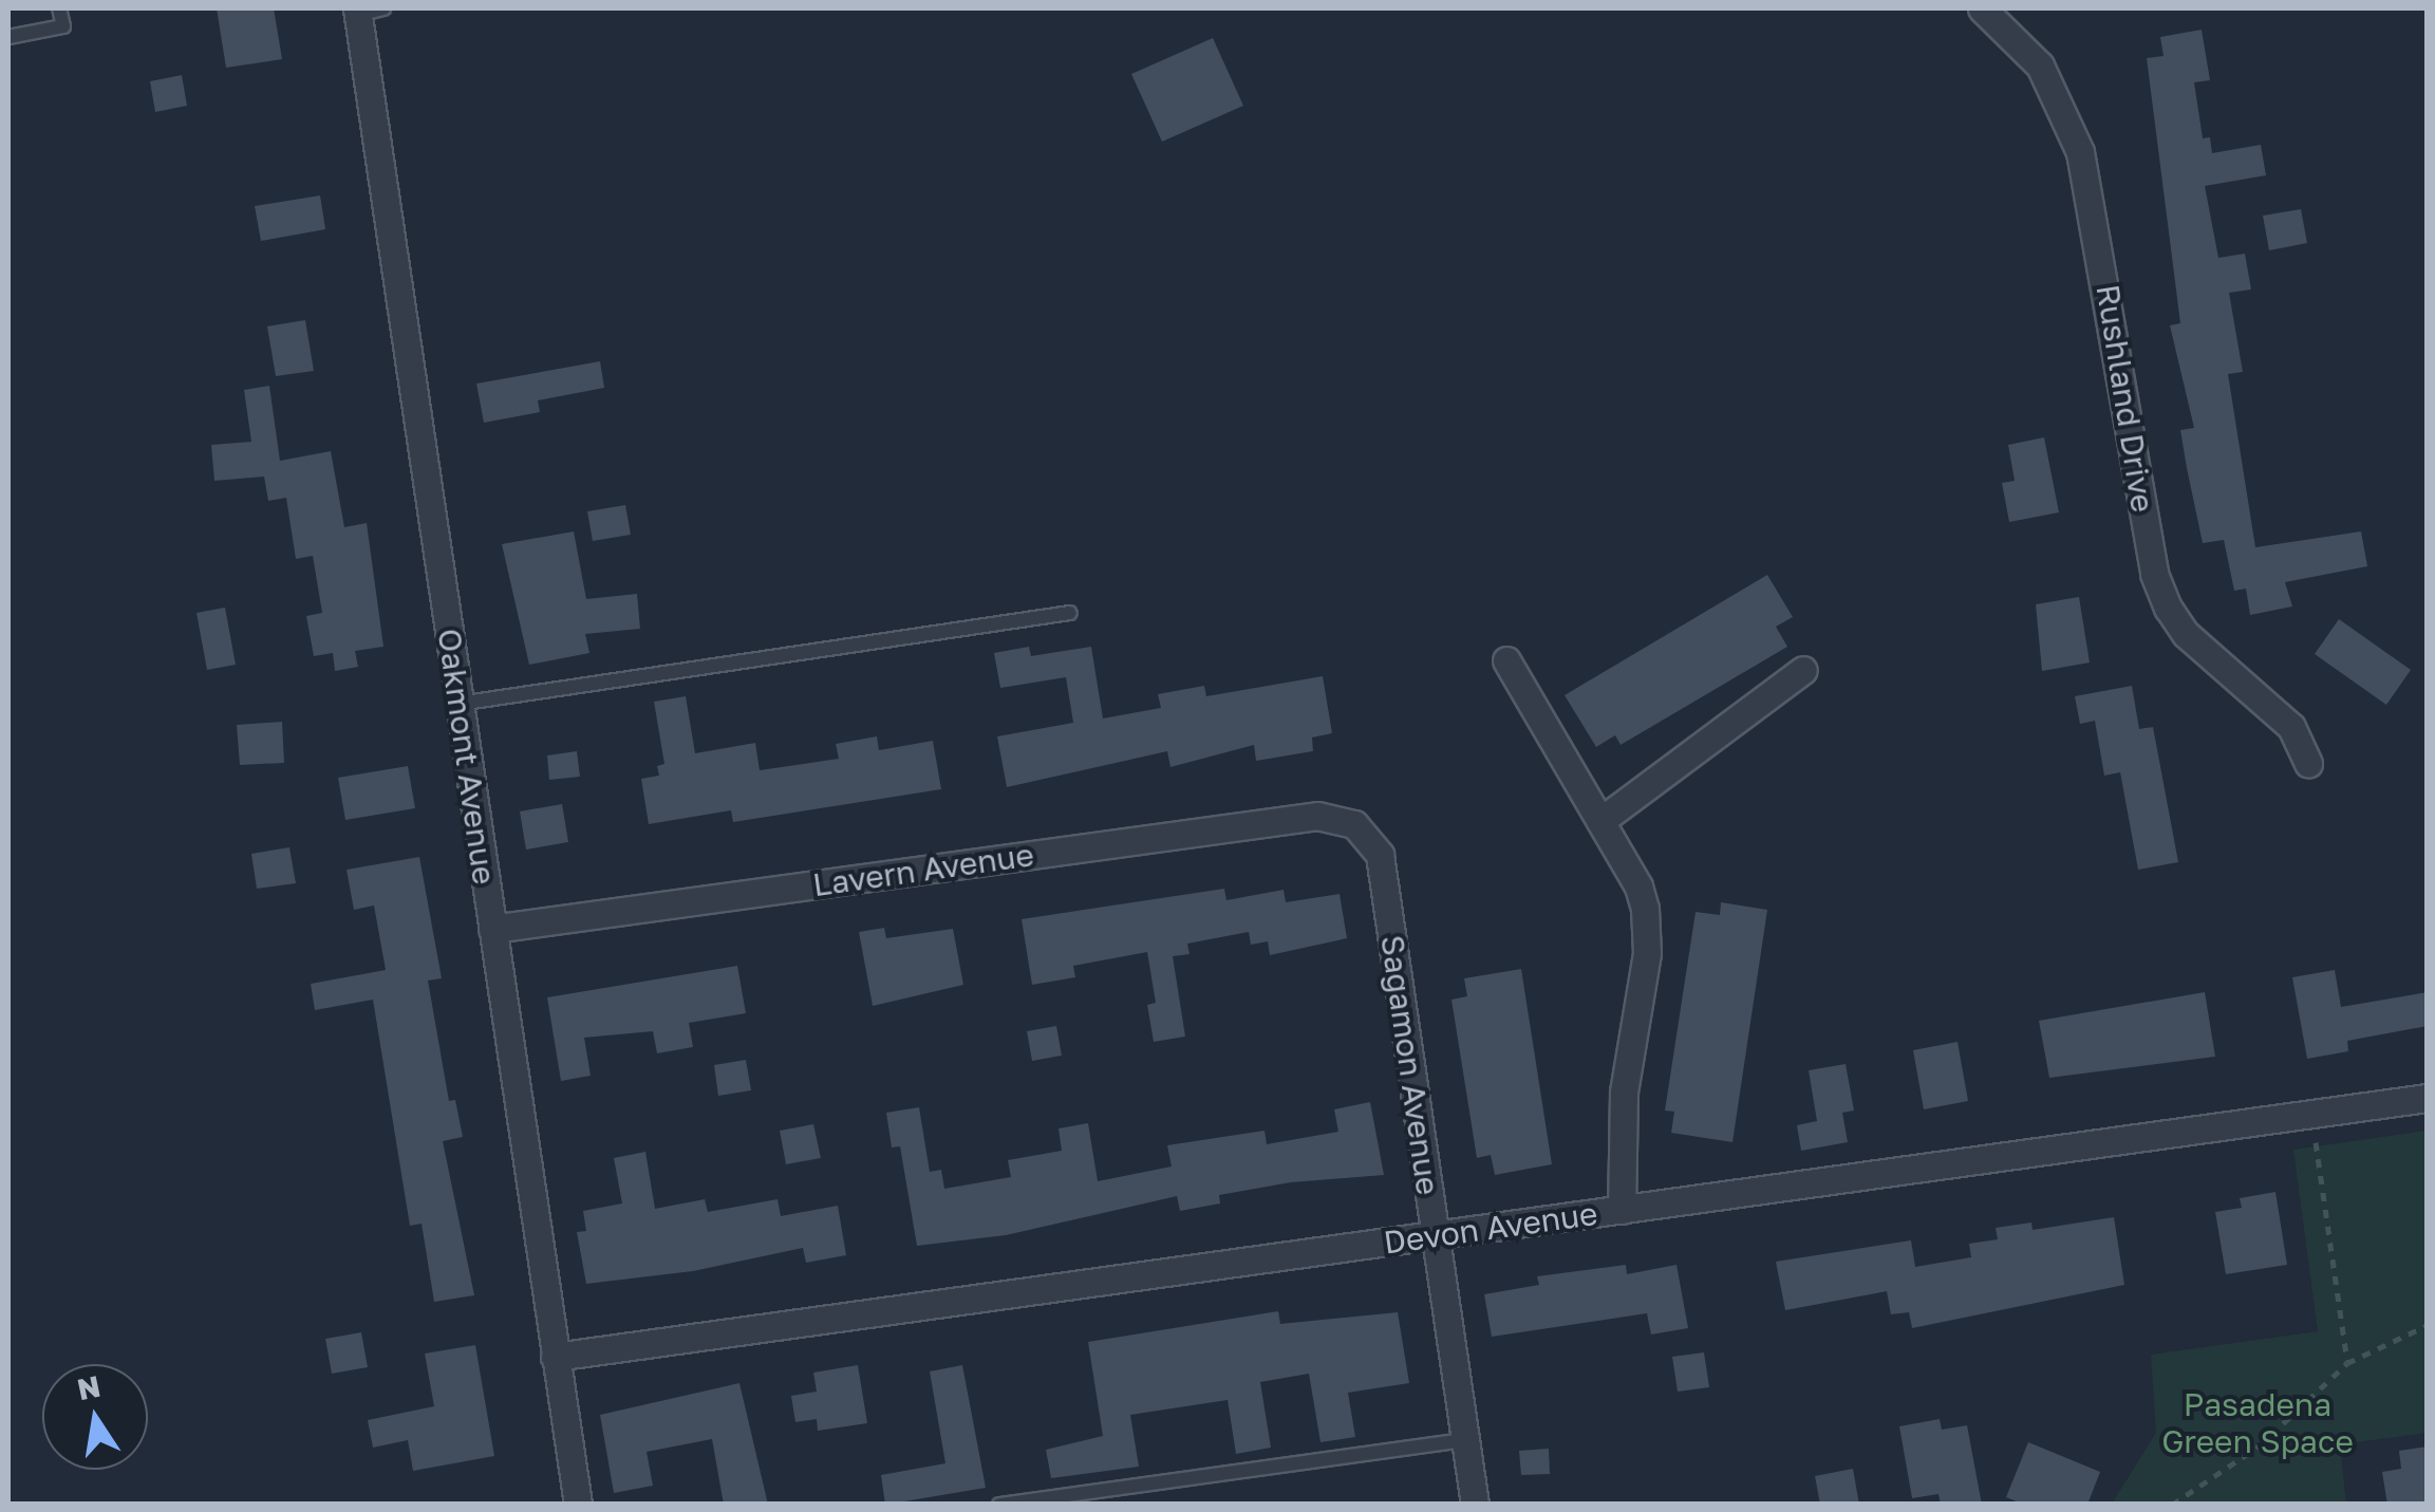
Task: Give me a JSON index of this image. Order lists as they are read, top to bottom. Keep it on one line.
{"streets":{"street":["Rushland Drive","Oakmont Avenue","Lavern Avenue","Sagamon Avenue","Devon Avenue"]},"crossings":[["Oakmont Avenue","Lavern Avenue"],["Oakmont Avenue","Devon Avenue"],["Lavern Avenue","Sagamon Avenue"],["Sagamon Avenue","Devon Avenue"]],"parks":["Pasadena Green Space"],"north":"top"}
